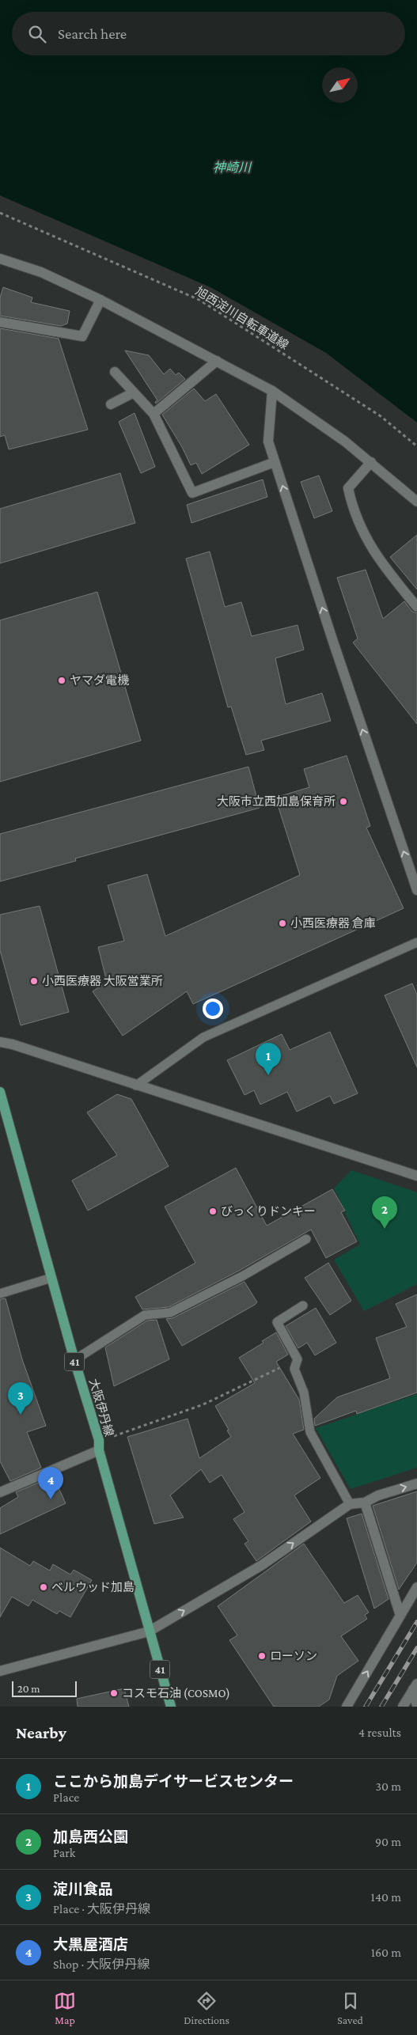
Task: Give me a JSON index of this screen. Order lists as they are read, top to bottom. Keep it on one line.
{"streets":{"main road":["41","大阪伊丹線"],"path":["旭西淀川自転車道線"]},"water":["神崎川"],"places":["ヤマダ電機","大阪市立西加島保育所","小西医療器 倉庫","小西医療器 大阪営業所","びっくりドンキー","ベルウッド加島","ローソン","コスモ石油 (COSMO)"],"scale_bar":"20 m","north":"top right","page":{"search":"Search here","pins":["1","2","3","4"],"scale":"20 m","heading":["Nearby","4 results"],"list":[{"mark":"1","name":"ここから加島デイサービスセンター","note":"Place","value":"30 m"},{"mark":"2","name":"加島西公園","note":"Park","value":"90 m"},{"mark":"3","name":"淀川食品","note":"Place · 大阪伊丹線","value":"140 m"},{"mark":"4","name":"大黒屋酒店","note":"Shop · 大阪伊丹線","value":"160 m"}],"nav":["Map","Directions","Saved"]}}
